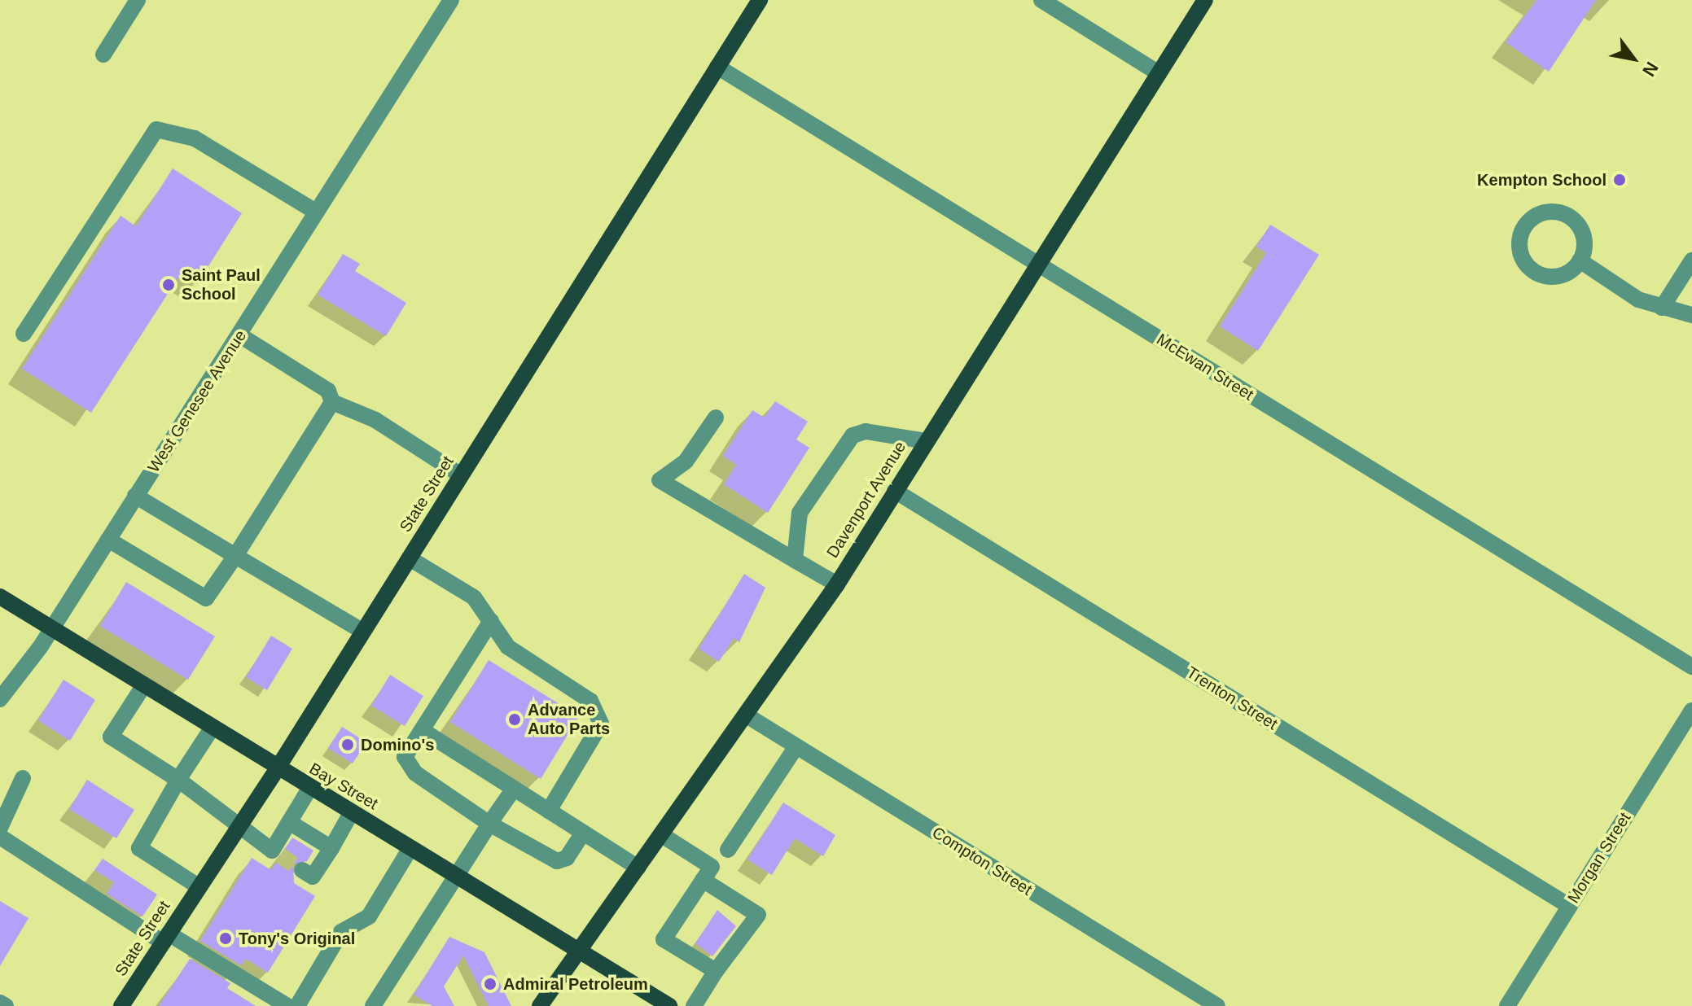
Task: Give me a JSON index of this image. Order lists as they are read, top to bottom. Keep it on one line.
{"streets":{"main road":["State Street","Davenport Avenue","Bay Street"],"street":["McEwan Street","West Genesee Avenue","Trenton Street","Morgan Street","Compton Street"]},"crossings":[["McEwan Street","State Street"],["McEwan Street","Davenport Avenue"],["West Genesee Avenue","Bay Street"],["State Street","Bay Street"],["Davenport Avenue","Trenton Street"],["Davenport Avenue","Bay Street"],["Davenport Avenue","Compton Street"],["Trenton Street","Morgan Street"]],"places":["Kempton School","Saint Paul School","Advance Auto Parts","Domino's","Tony's Original","Admiral Petroleum"],"north":"bottom right"}
